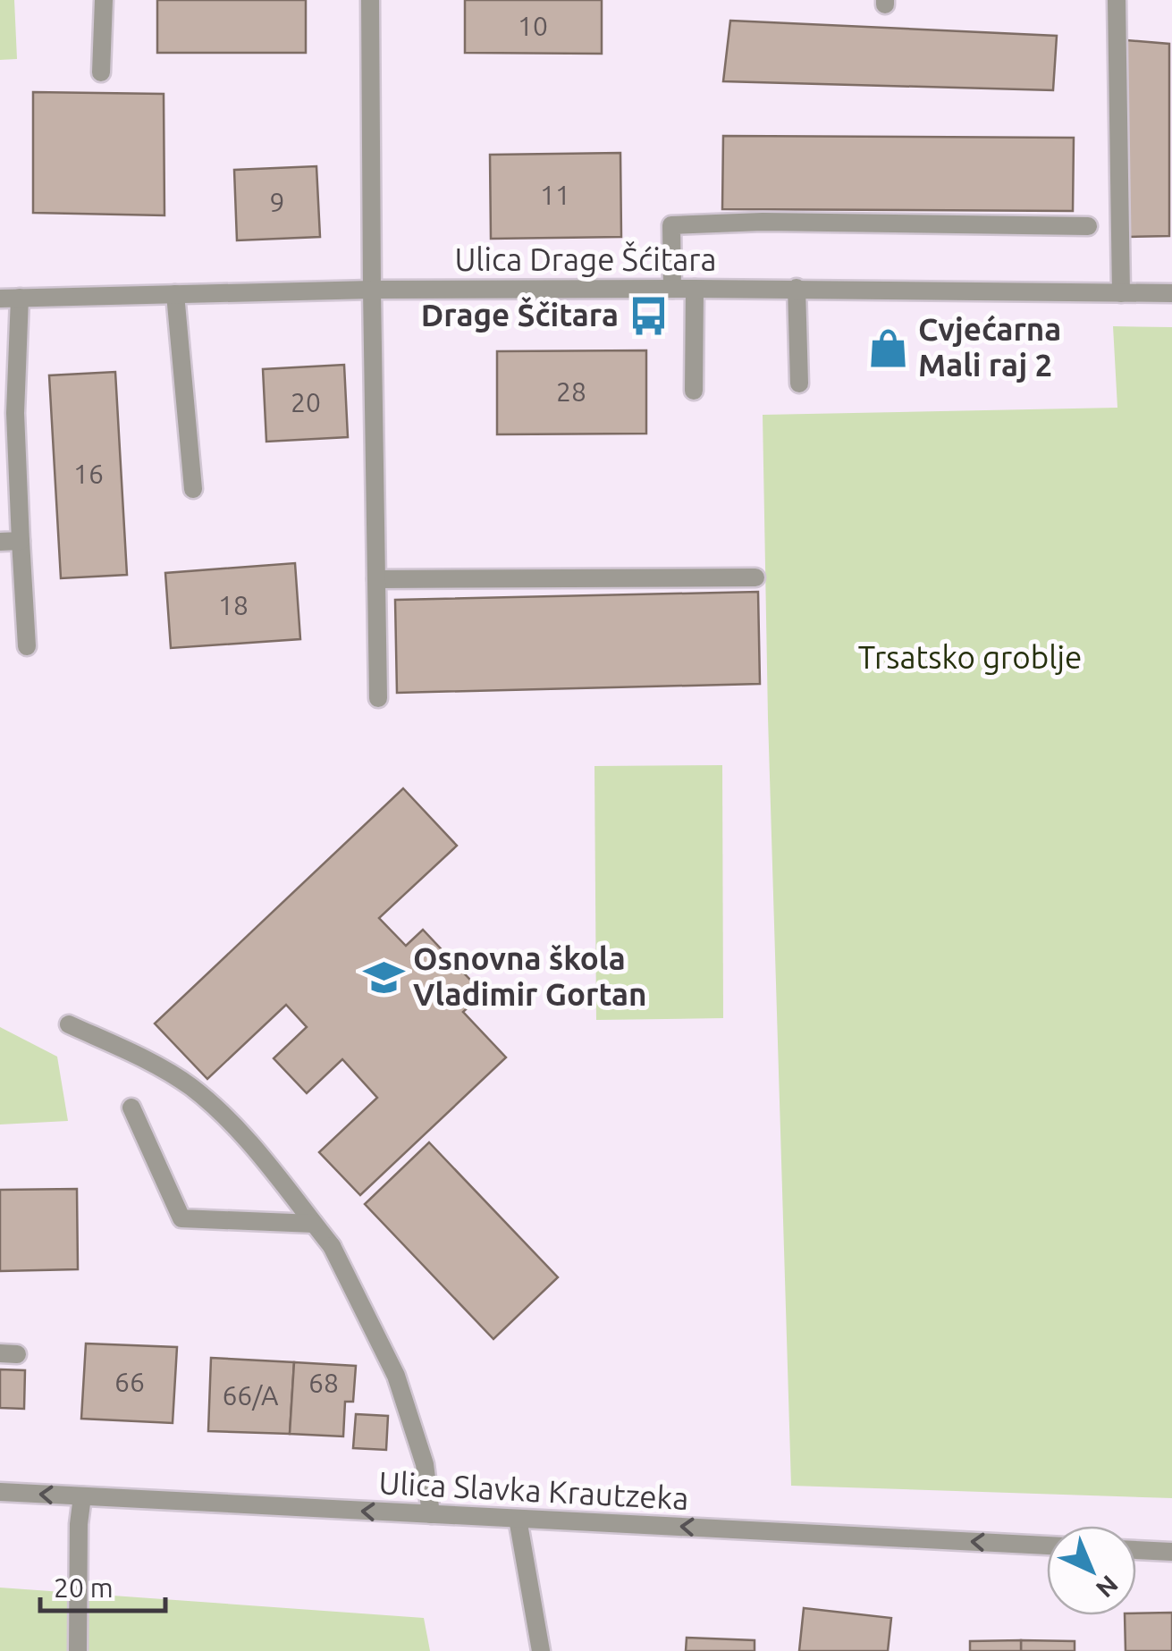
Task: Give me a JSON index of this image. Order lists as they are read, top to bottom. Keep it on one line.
{"streets":{"street":["Ulica Drage Šćitara","Ulica Slavka Krautzeka"]},"one_way":["Ulica Slavka Krautzeka"],"parks":["Trsatsko groblje"],"places":{"bus stop":["Drage Ščitara"],"shop":["Cvjećarna Mali raj 2"],"school or university":["Osnovna škola Vladimir Gortan"]},"house_numbers":["10","11","9","28","20","16","18","66","68","66/A"],"scale_bar":"20 m","north":"bottom right"}
